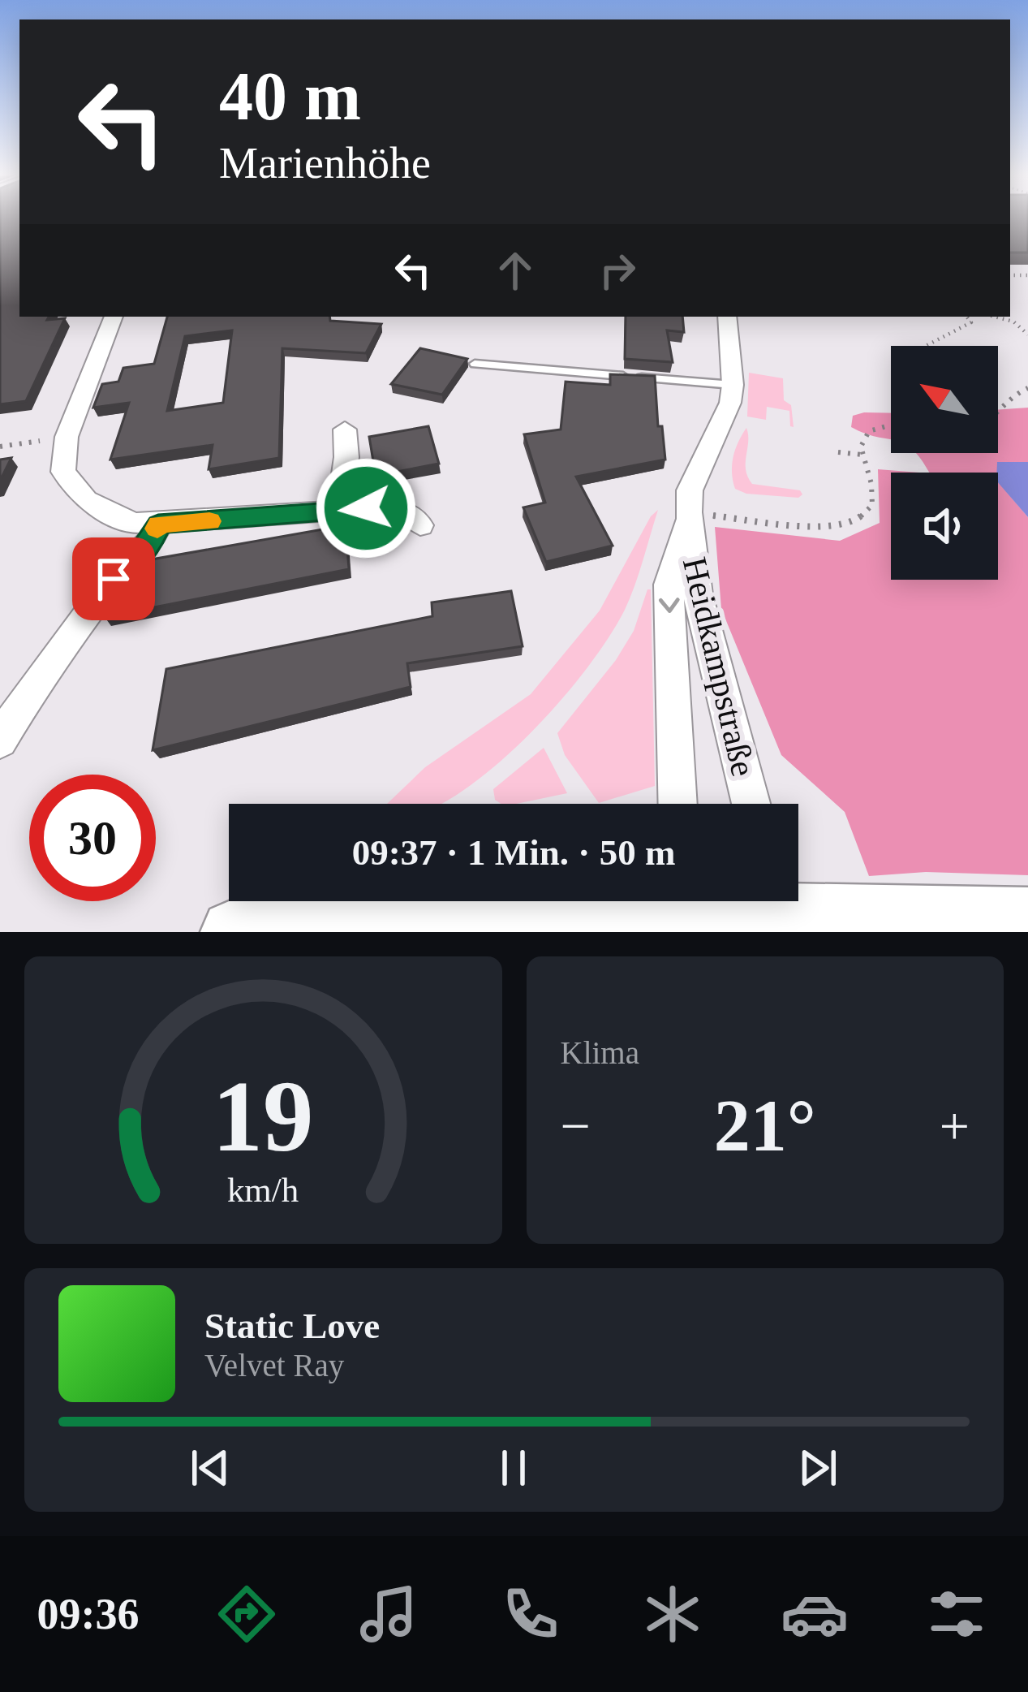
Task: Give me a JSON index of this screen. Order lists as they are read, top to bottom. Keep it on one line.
{"streets":{"street":["Heidkampstraße"]},"north":"top left","page":{"turn":["40 m","Marienhöhe"],"limit":"30","trip":"09:37 · 1 Min. · 50 m","tile":"Klima","heat":["−","21°","+"],"song":["Static Love","Velvet Ray"],"tabs":"09:36","gauge":["19","km/h"]}}
